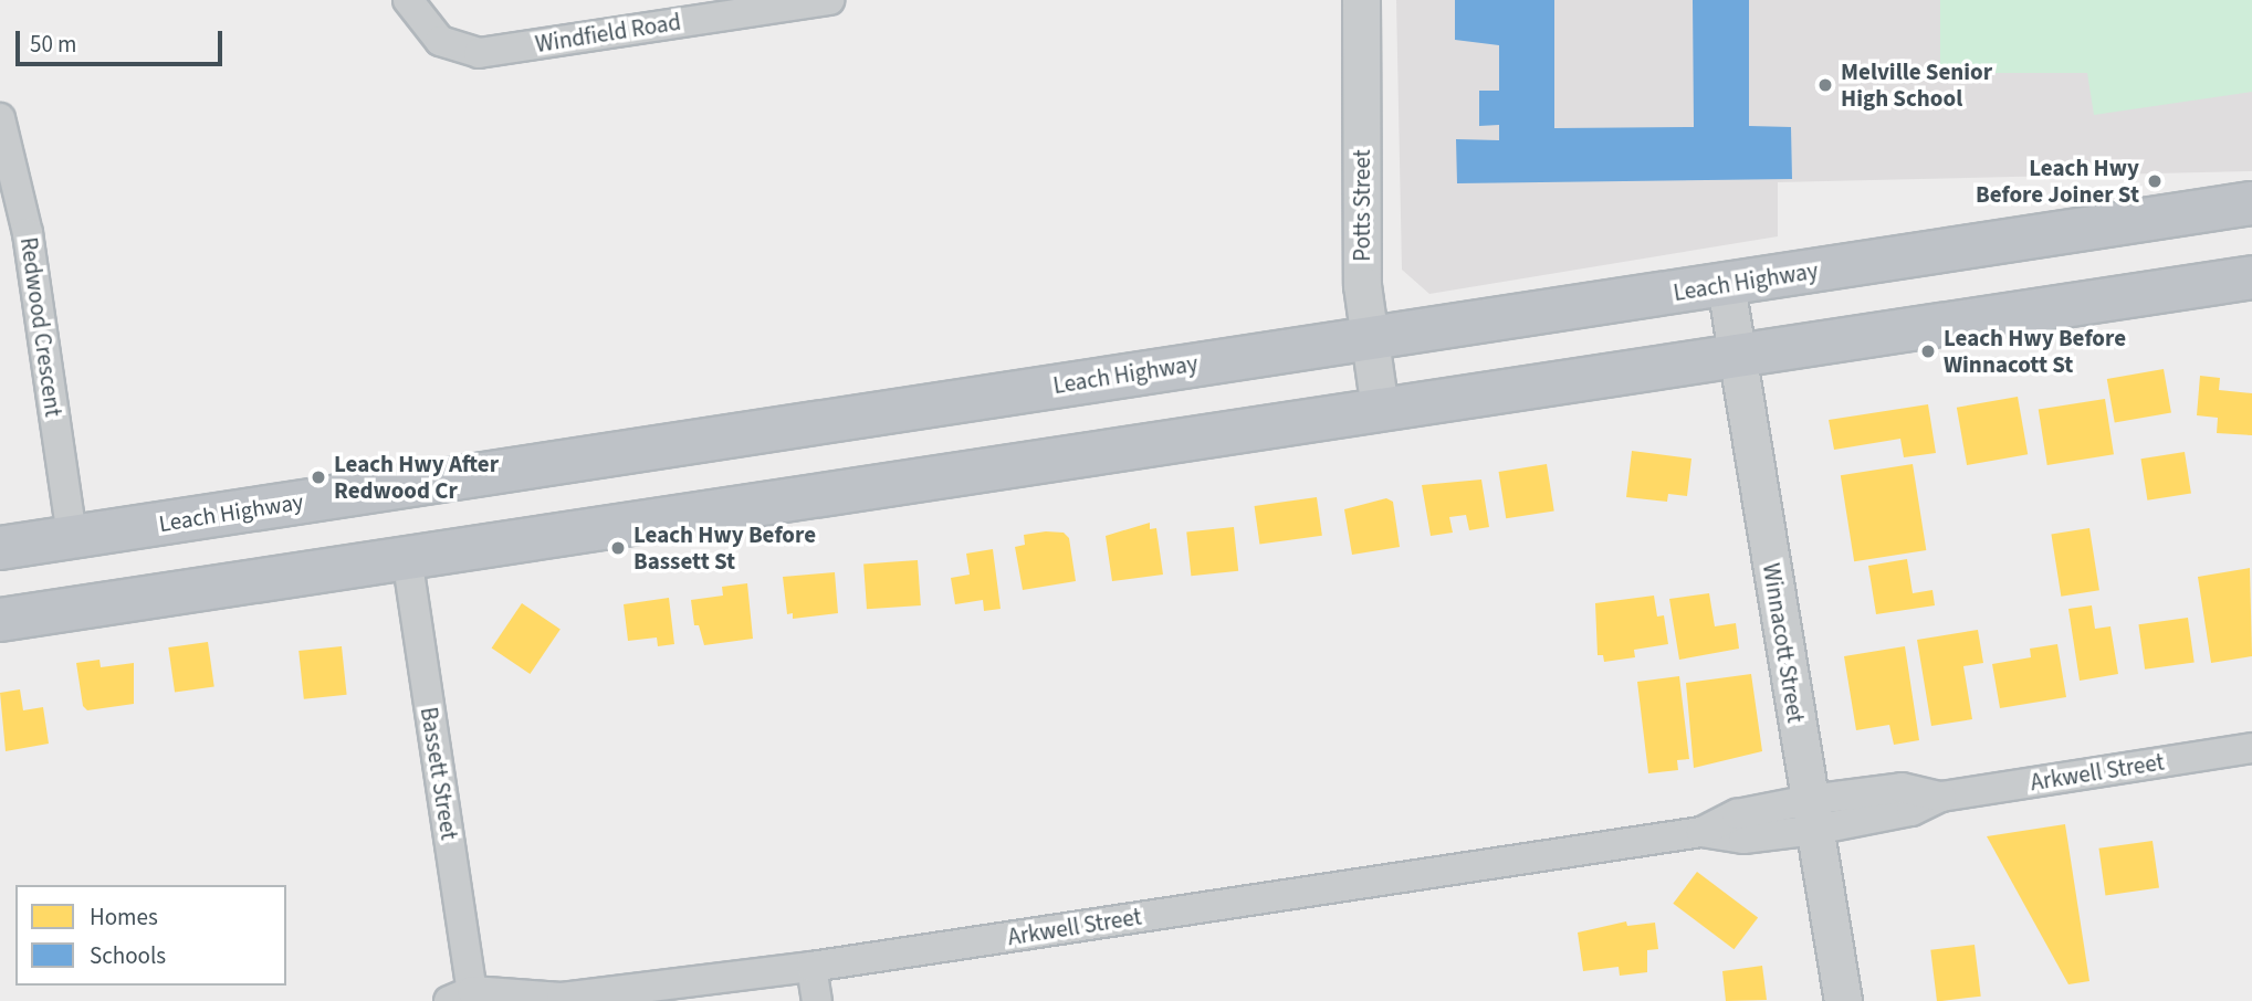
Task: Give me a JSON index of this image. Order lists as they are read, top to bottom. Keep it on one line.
{"streets":{"highway":["Leach Highway"],"street":["Windfield Road","Potts Street","Redwood Crescent","Winnacott Street","Arkwell Street","Bassett Street"]},"crossings":[["Potts Street","Leach Highway"],["Leach Highway","Redwood Crescent"],["Leach Highway","Winnacott Street"],["Winnacott Street","Arkwell Street"],["Arkwell Street","Bassett Street"]],"places":["Melville Senior High School","Leach Hwy Before Joiner St","Leach Hwy Before Winnacott St","Leach Hwy After Redwood Cr","Leach Hwy Before Bassett St"],"legend":["Homes","Schools"],"scale_bar":"50 m"}
